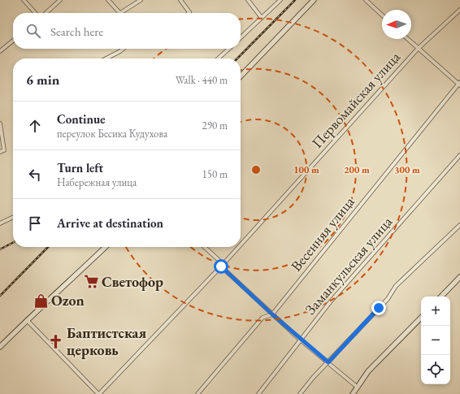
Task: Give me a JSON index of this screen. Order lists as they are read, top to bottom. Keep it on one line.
{"streets":{"street":["Первомайская улица","Весенняя улица","Заманкульская улица"]},"places":{"supermarket":["Светофор"],"shop":["Ozon"],"church":["Баптистская церковь"]},"north":"left","page":{"search":"Search here","heading":["6 min","Walk · 440 m"],"list":[["Continue","переулок Бесика Кудухова","290 m"],["Turn left","Набережная улица","150 m"],"Arrive at destination"],"map_buttons":["+","−"]},"rings":["100 m","200 m","300 m"]}
